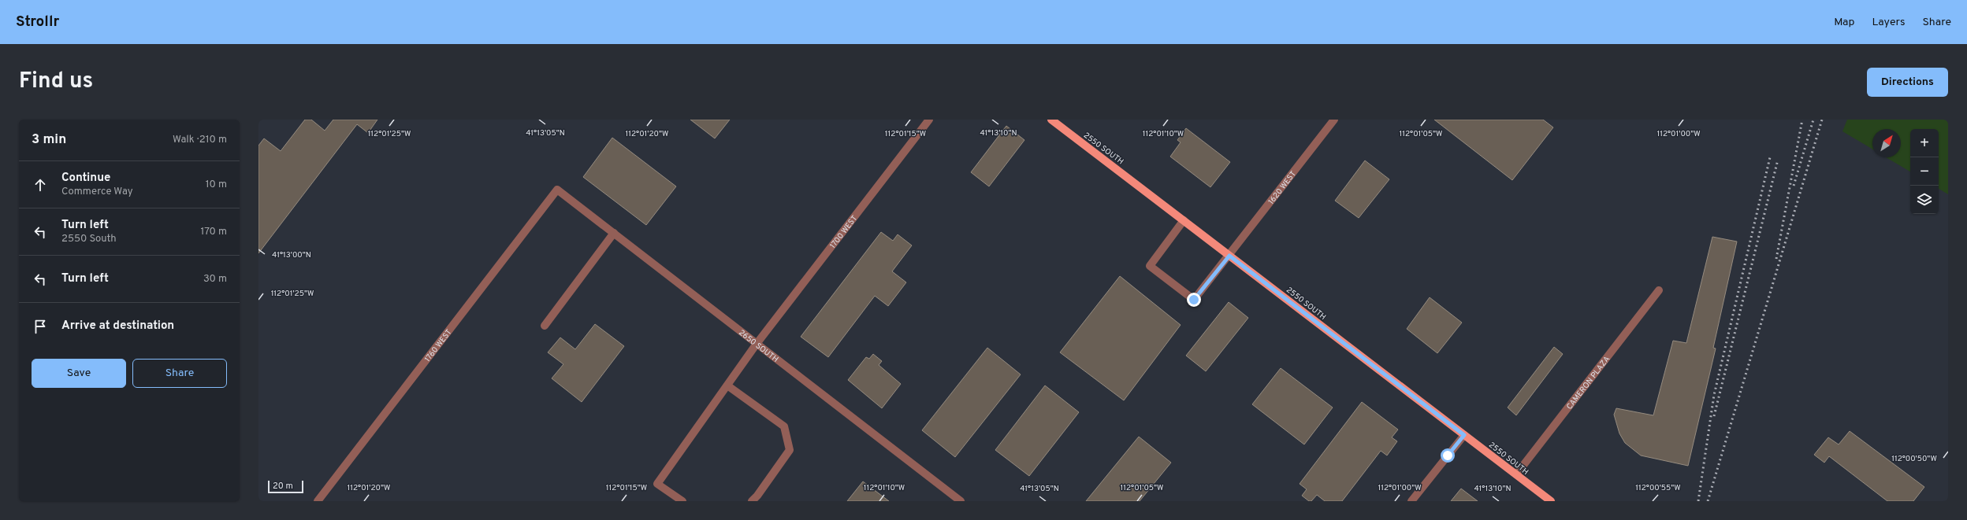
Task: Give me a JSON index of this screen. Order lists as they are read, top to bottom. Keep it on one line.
{"streets":{"main road":["2550 SOUTH"],"street":["1620 WEST","1700 WEST","1760 WEST","2650 SOUTH","CAMERON PLAZA"]},"crossings":[["2550 SOUTH","1620 WEST"],["2550 SOUTH","CAMERON PLAZA"],["1700 WEST","2650 SOUTH"],["1760 WEST","2650 SOUTH"]],"scale_bar":"20 m","north":"top right","page":{"header":"Strollr","nav":["Map","Layers","Share"],"title":"Find us","buttons":["Directions",["Save","Share"]],"heading":["3 min","Walk · 210 m"],"map_buttons":["+","−"],"list":[["Continue","Commerce Way","10 m"],["Turn left","2550 South","170 m"],["Turn left","30 m"],"Arrive at destination"],"scale":"20 m"},"coordinates":["41°13'05\"N","41°13'10\"N","112°01'25\"W","112°01'20\"W","112°01'15\"W","112°01'10\"W","112°01'05\"W","112°01'00\"W","41°13'00\"N","112°00'50\"W","112°00'55\"W"]}
